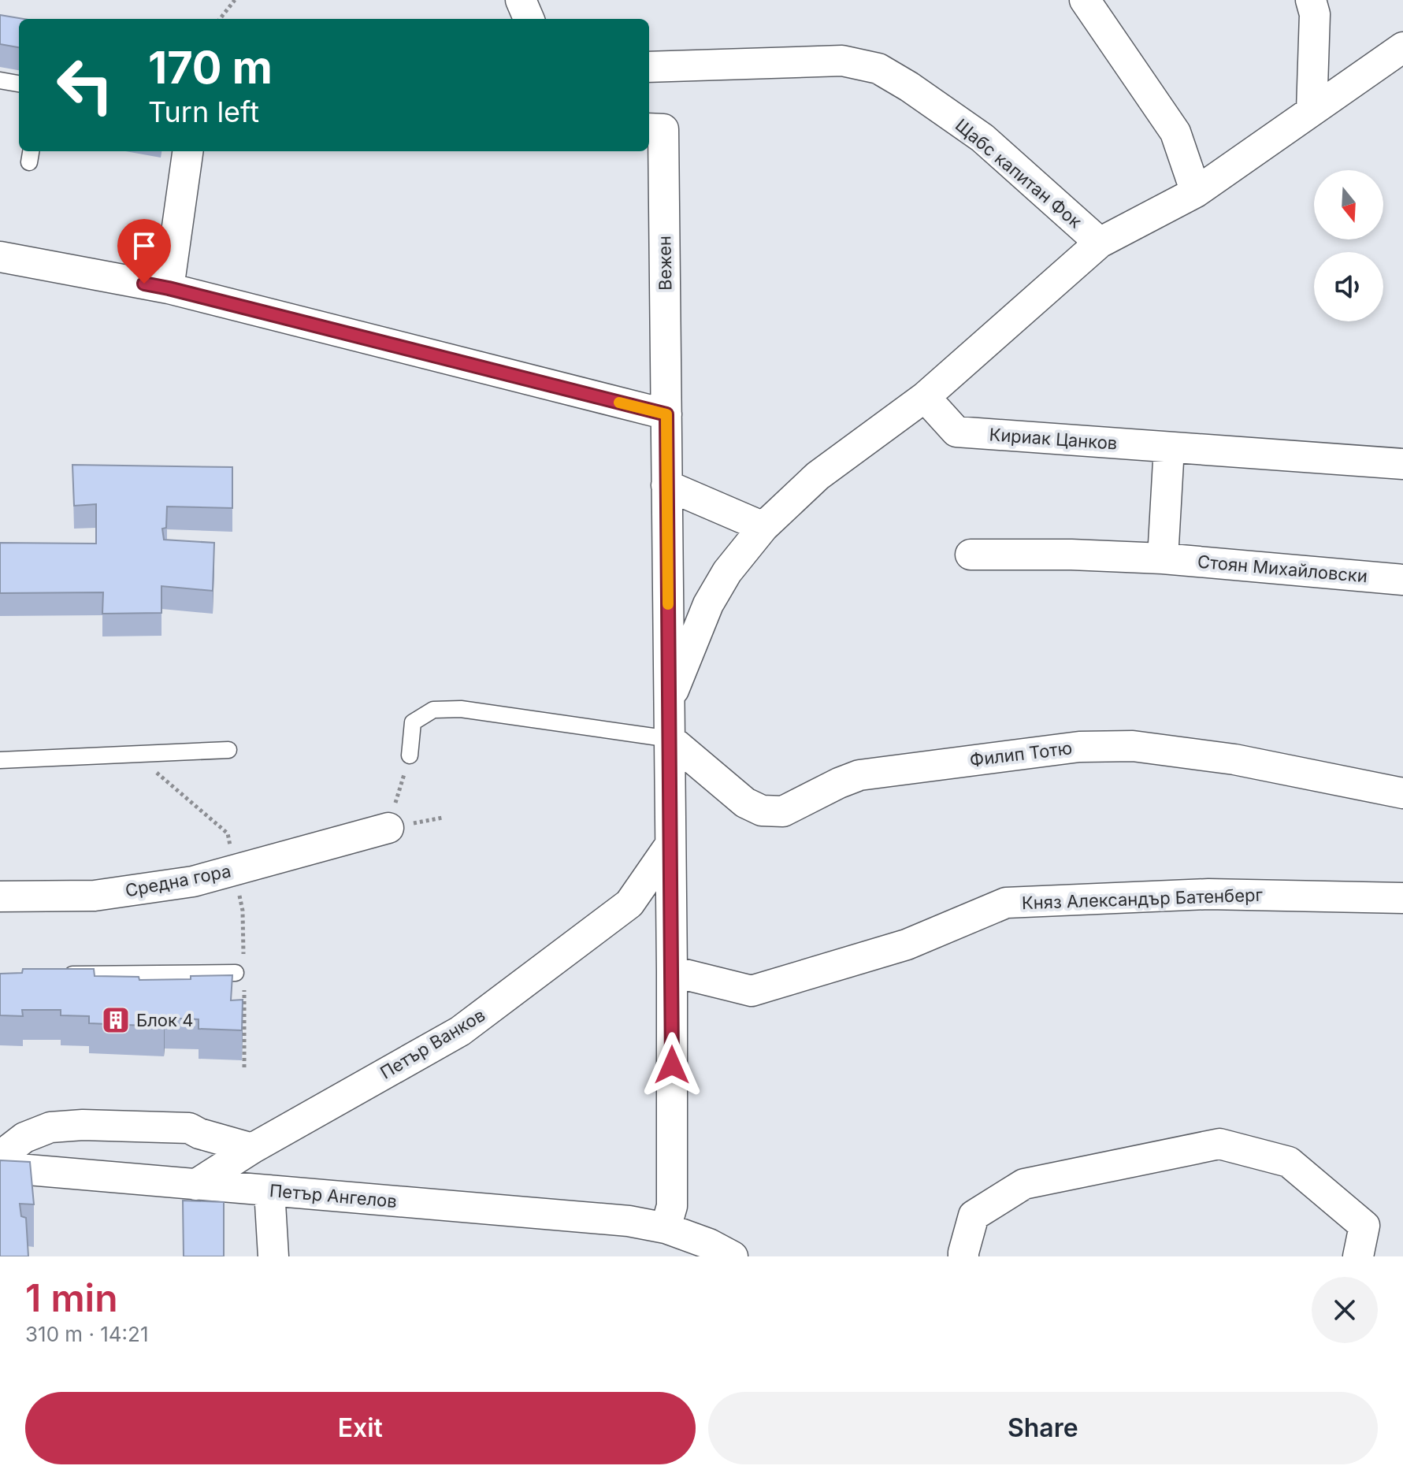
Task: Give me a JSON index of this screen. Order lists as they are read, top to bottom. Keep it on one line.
{"streets":{"street":["Щабс капитан Фок","Вежен","Кириак Цанков","Стоян Михайловски","Филип Тотю","Средна гора","Княз Александър Батенберг","Петър Ванков","Петър Ангелов"]},"crossings":[["Щабс капитан Фок","Кириак Цанков"],["Петър Ванков","Петър Ангелов"]],"places":{"building":["Блок 4"]},"north":"bottom","page":{"turn":["170 m","Turn left"],"heading":["1 min","310 m · 14:21"],"buttons":["Exit","Share"]}}
